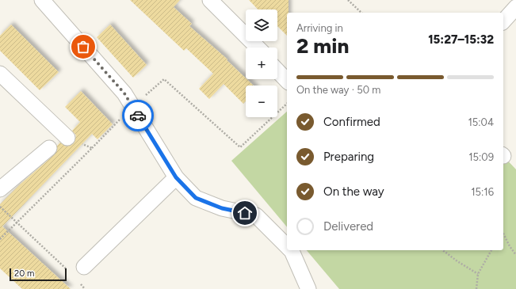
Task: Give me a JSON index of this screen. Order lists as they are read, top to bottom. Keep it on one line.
{"scale_bar":"20 m","page":{"map_buttons":["+","−"],"heading":["2 min","Arriving in","15:27–15:32"],"bar":"On the way · 50 m","list":[["Confirmed","15:04"],["Preparing","15:09"],["On the way","15:16"],"Delivered"],"scale":"20 m"}}
